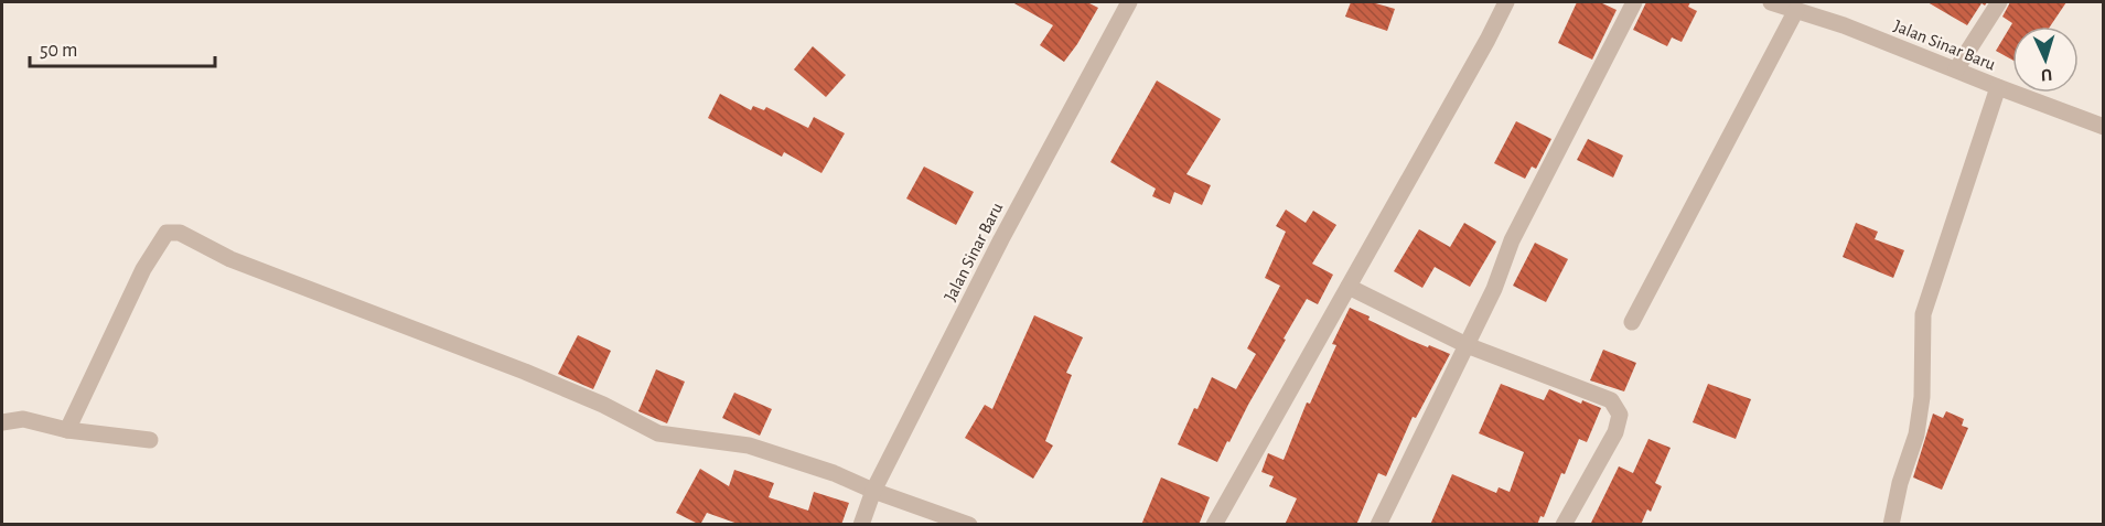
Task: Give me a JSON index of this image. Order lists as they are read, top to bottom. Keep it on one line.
{"streets":{"street":["Jalan Sinar Baru"]},"scale_bar":"50 m","north":"bottom"}
